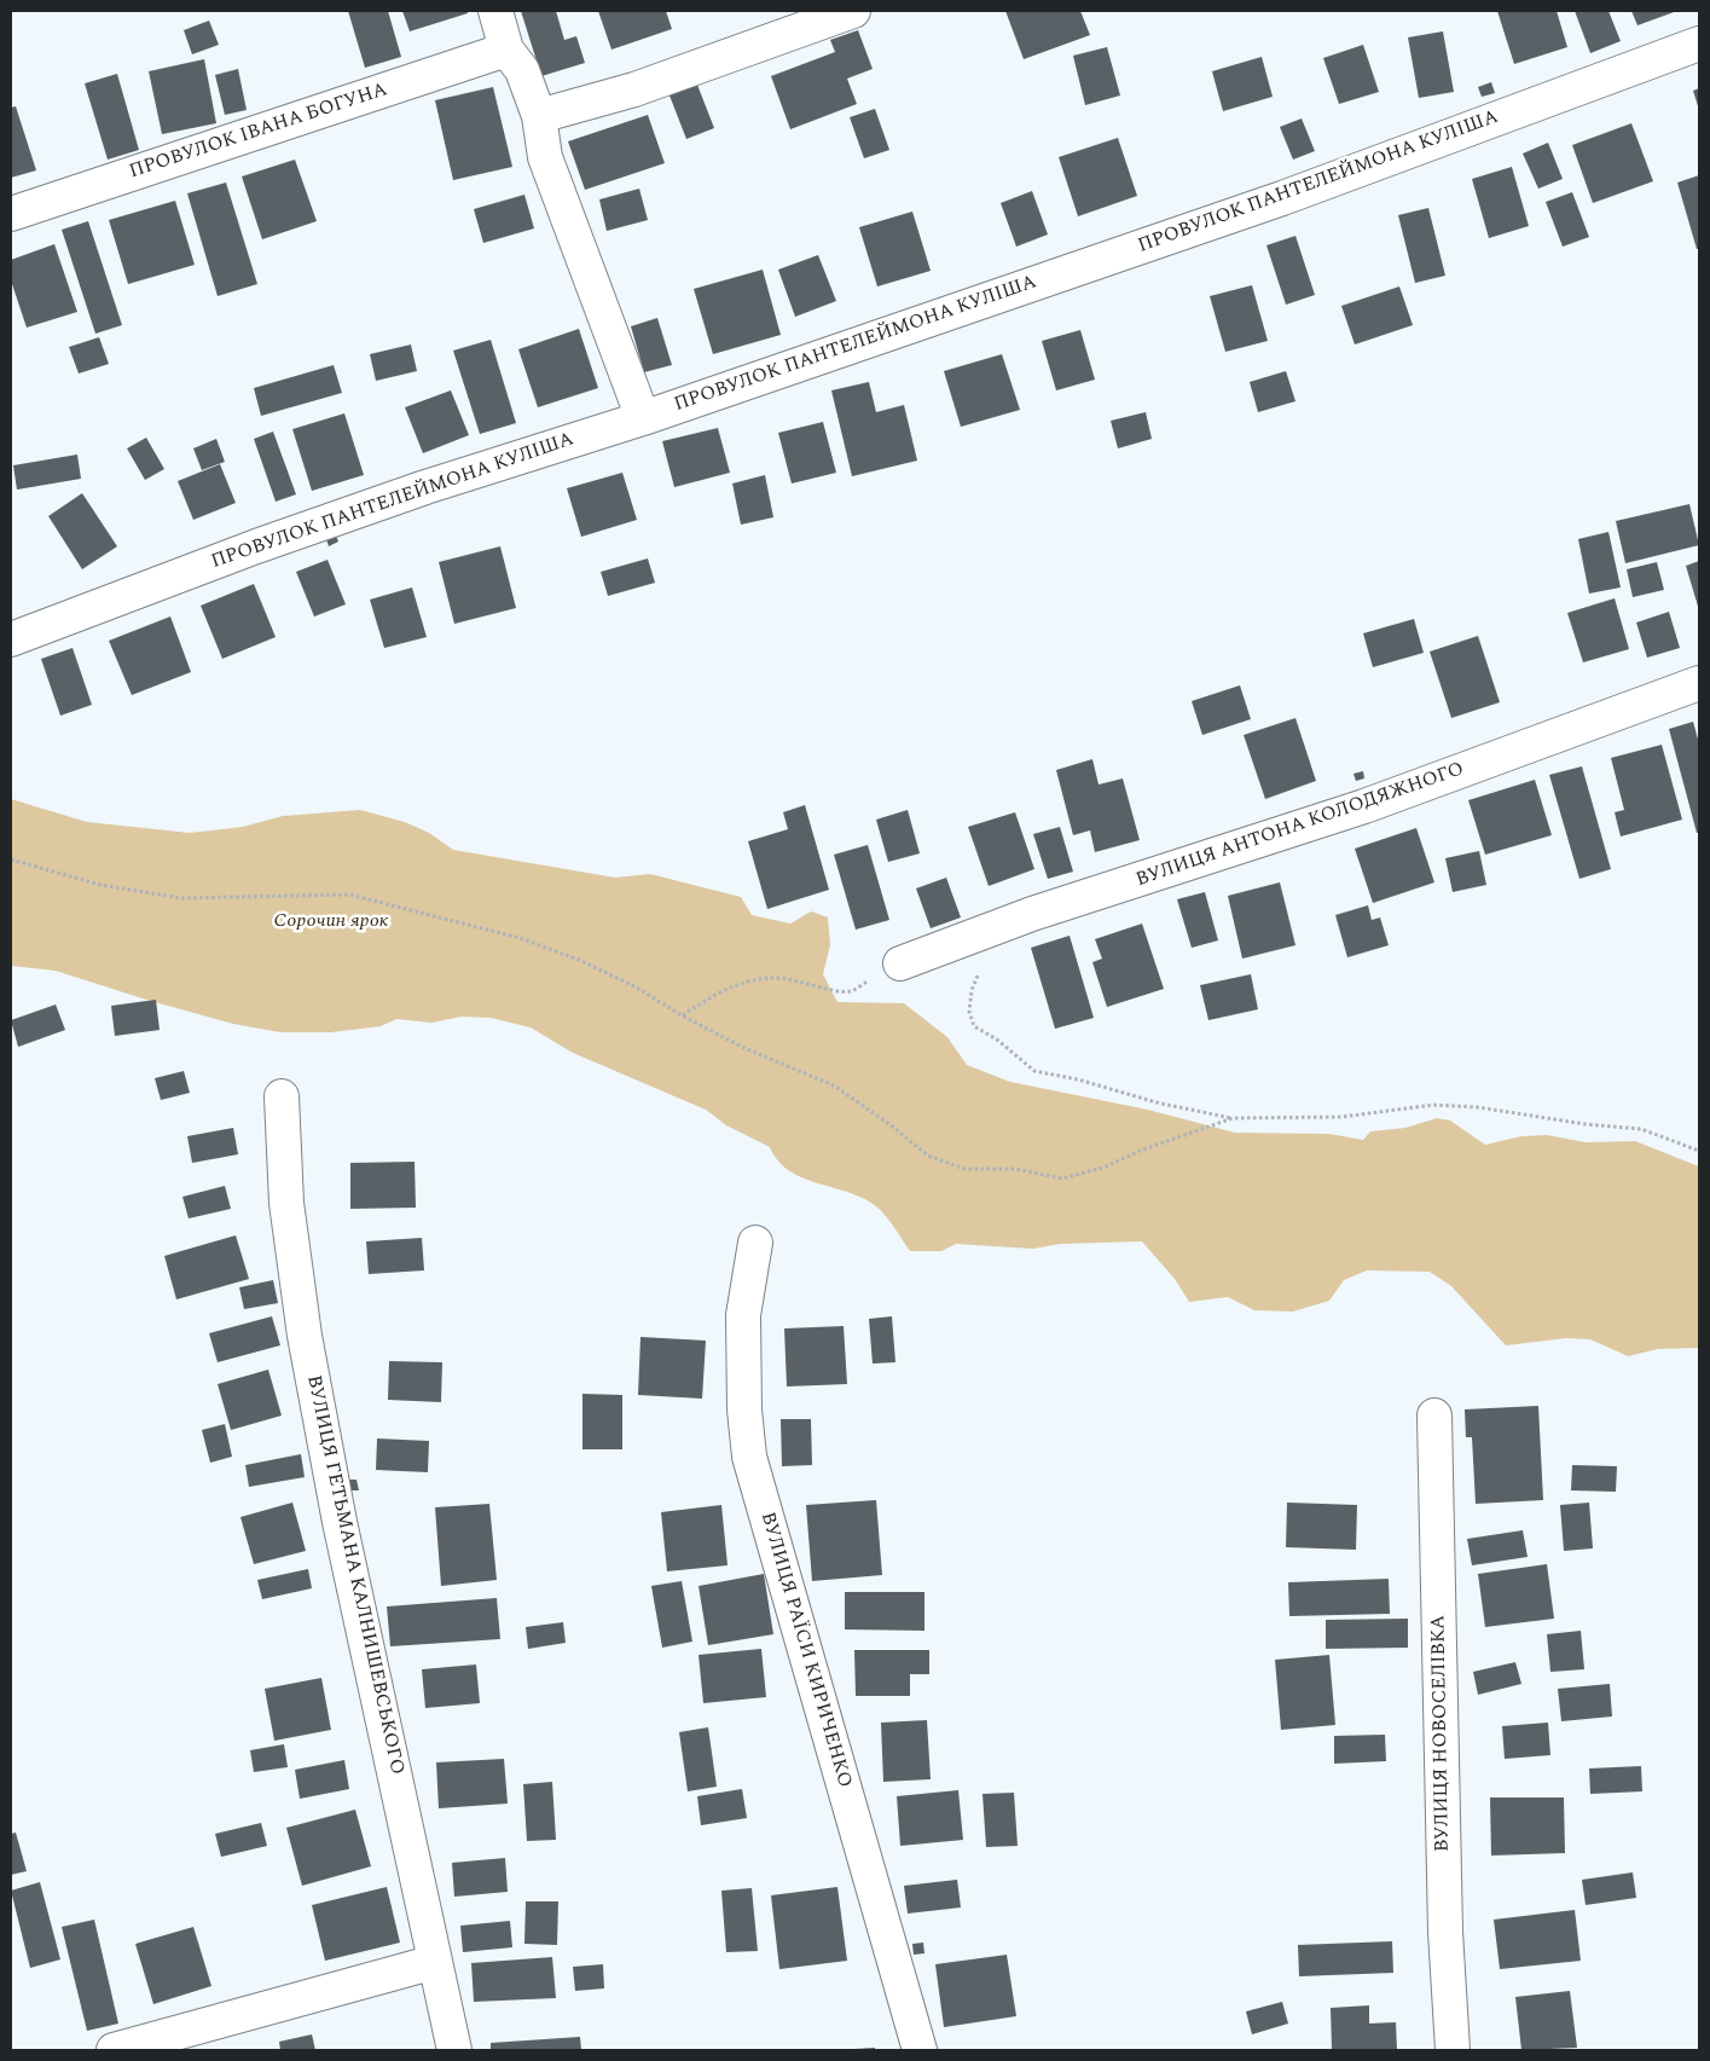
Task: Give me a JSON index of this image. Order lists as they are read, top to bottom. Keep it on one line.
{"streets":{"street":["ПРОВУЛОК ІВАНА БОГУНА","ПРОВУЛОК ПАНТЕЛЕЙМОНА КУЛІША","ВУЛИЦЯ АНТОНА КОЛОДЯЖНОГО","ВУЛИЦЯ ГЕТЬМАНА КАЛНИШЕВСЬКОГО","ВУЛИЦЯ РАЇСИ КИРИЧЕНКО","ВУЛИЦЯ НОВОСЕЛІВКА"]},"parks":["Сорочин ярок"]}
